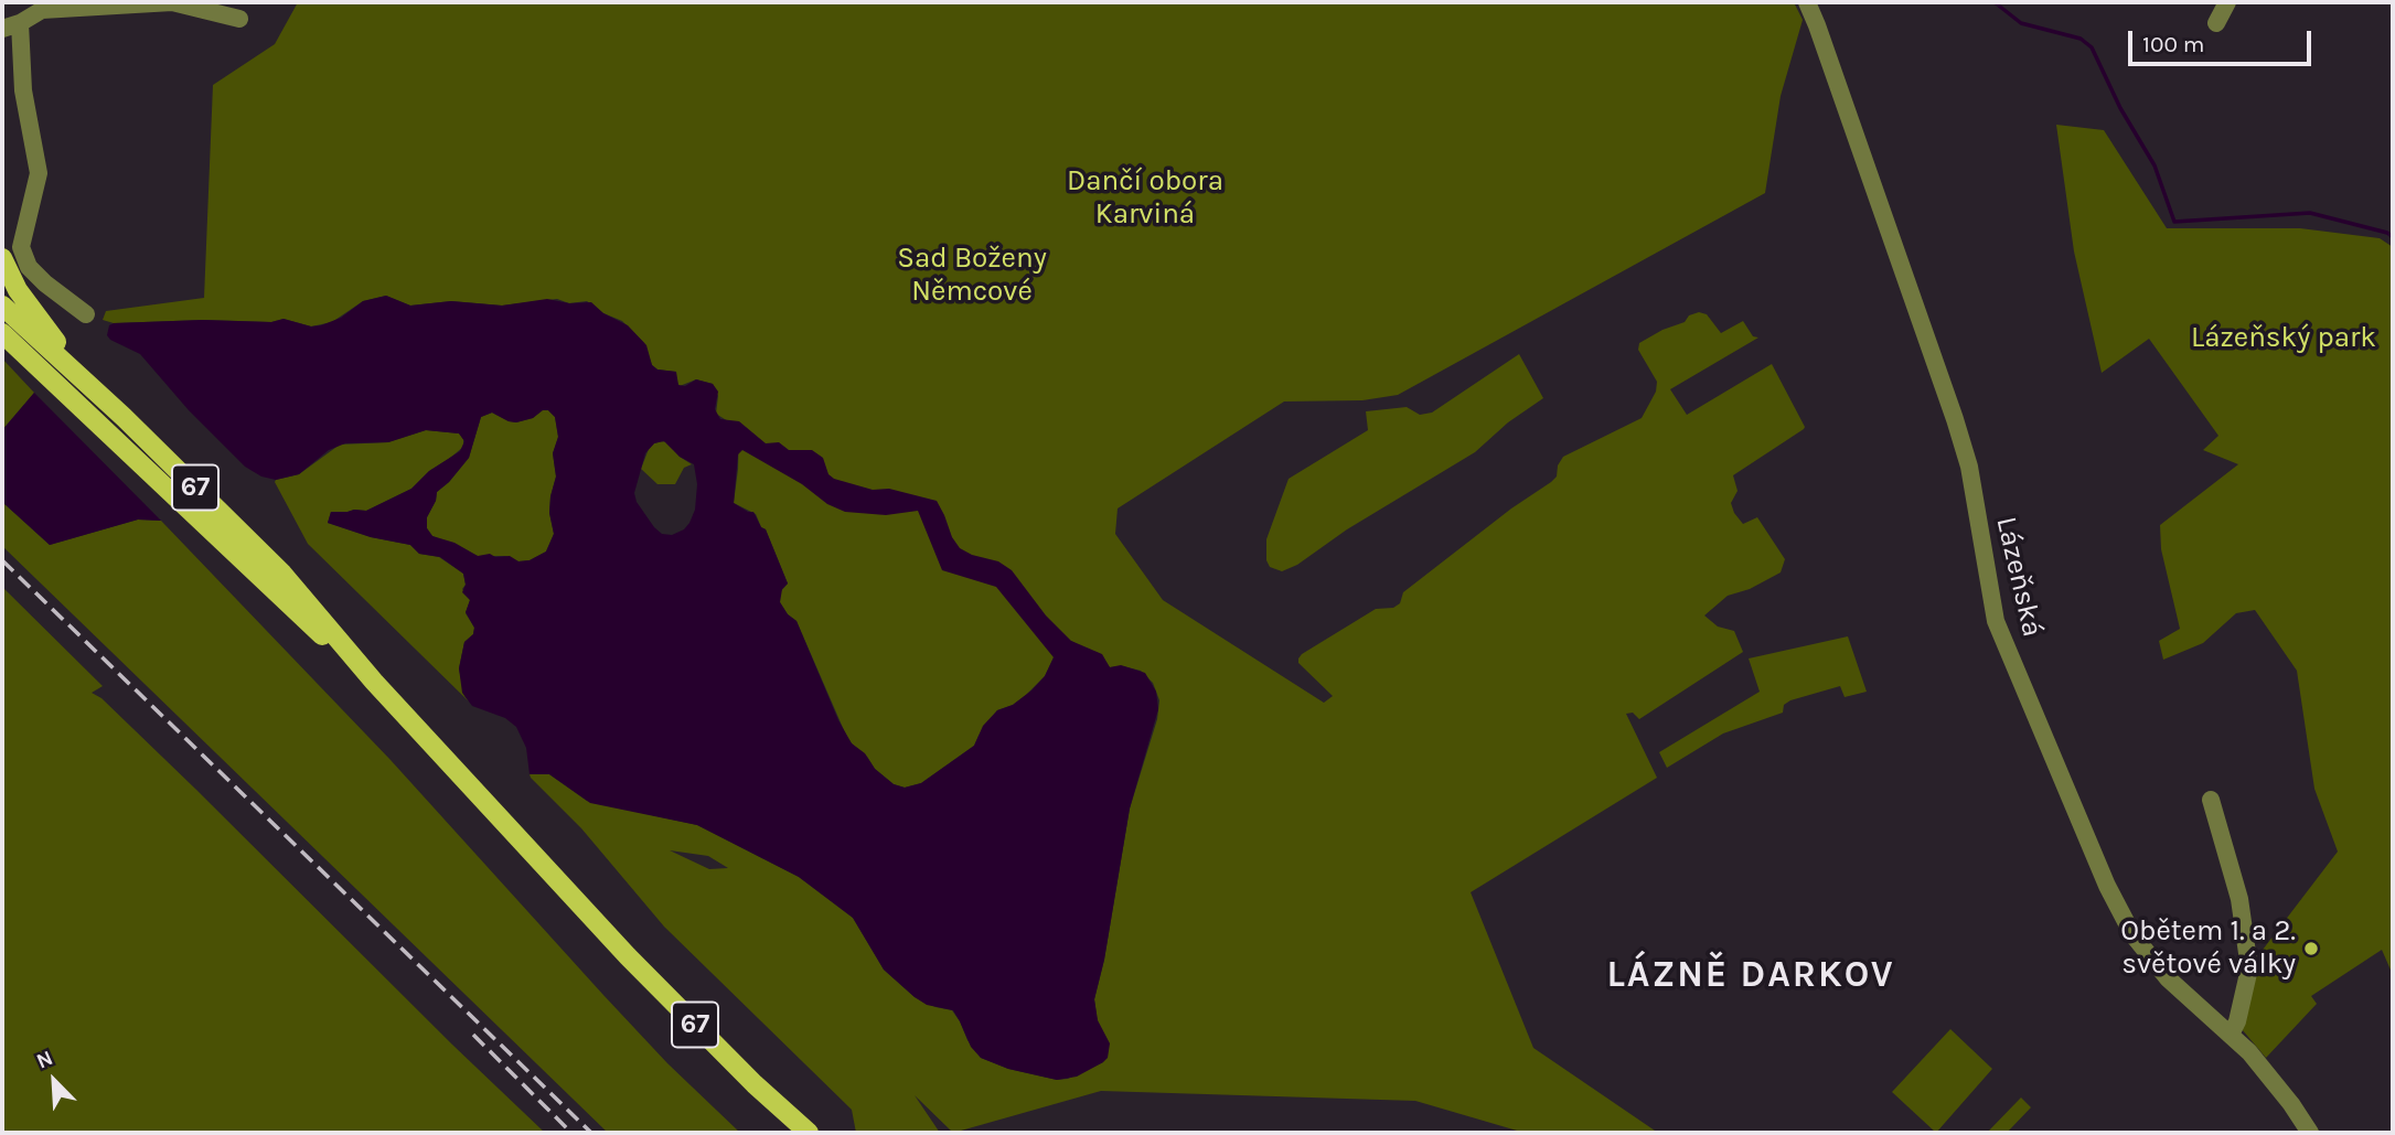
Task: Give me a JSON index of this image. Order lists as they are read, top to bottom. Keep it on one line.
{"streets":{"main road":["67"],"street":["Lázeňská"]},"districts":["LÁZNĚ DARKOV"],"parks":["Dančí obora Karviná","Sad Boženy Němcové","Lázeňský park"],"places":["Obětem 1. a 2. světové války"],"scale_bar":"100 m","north":"top left"}
